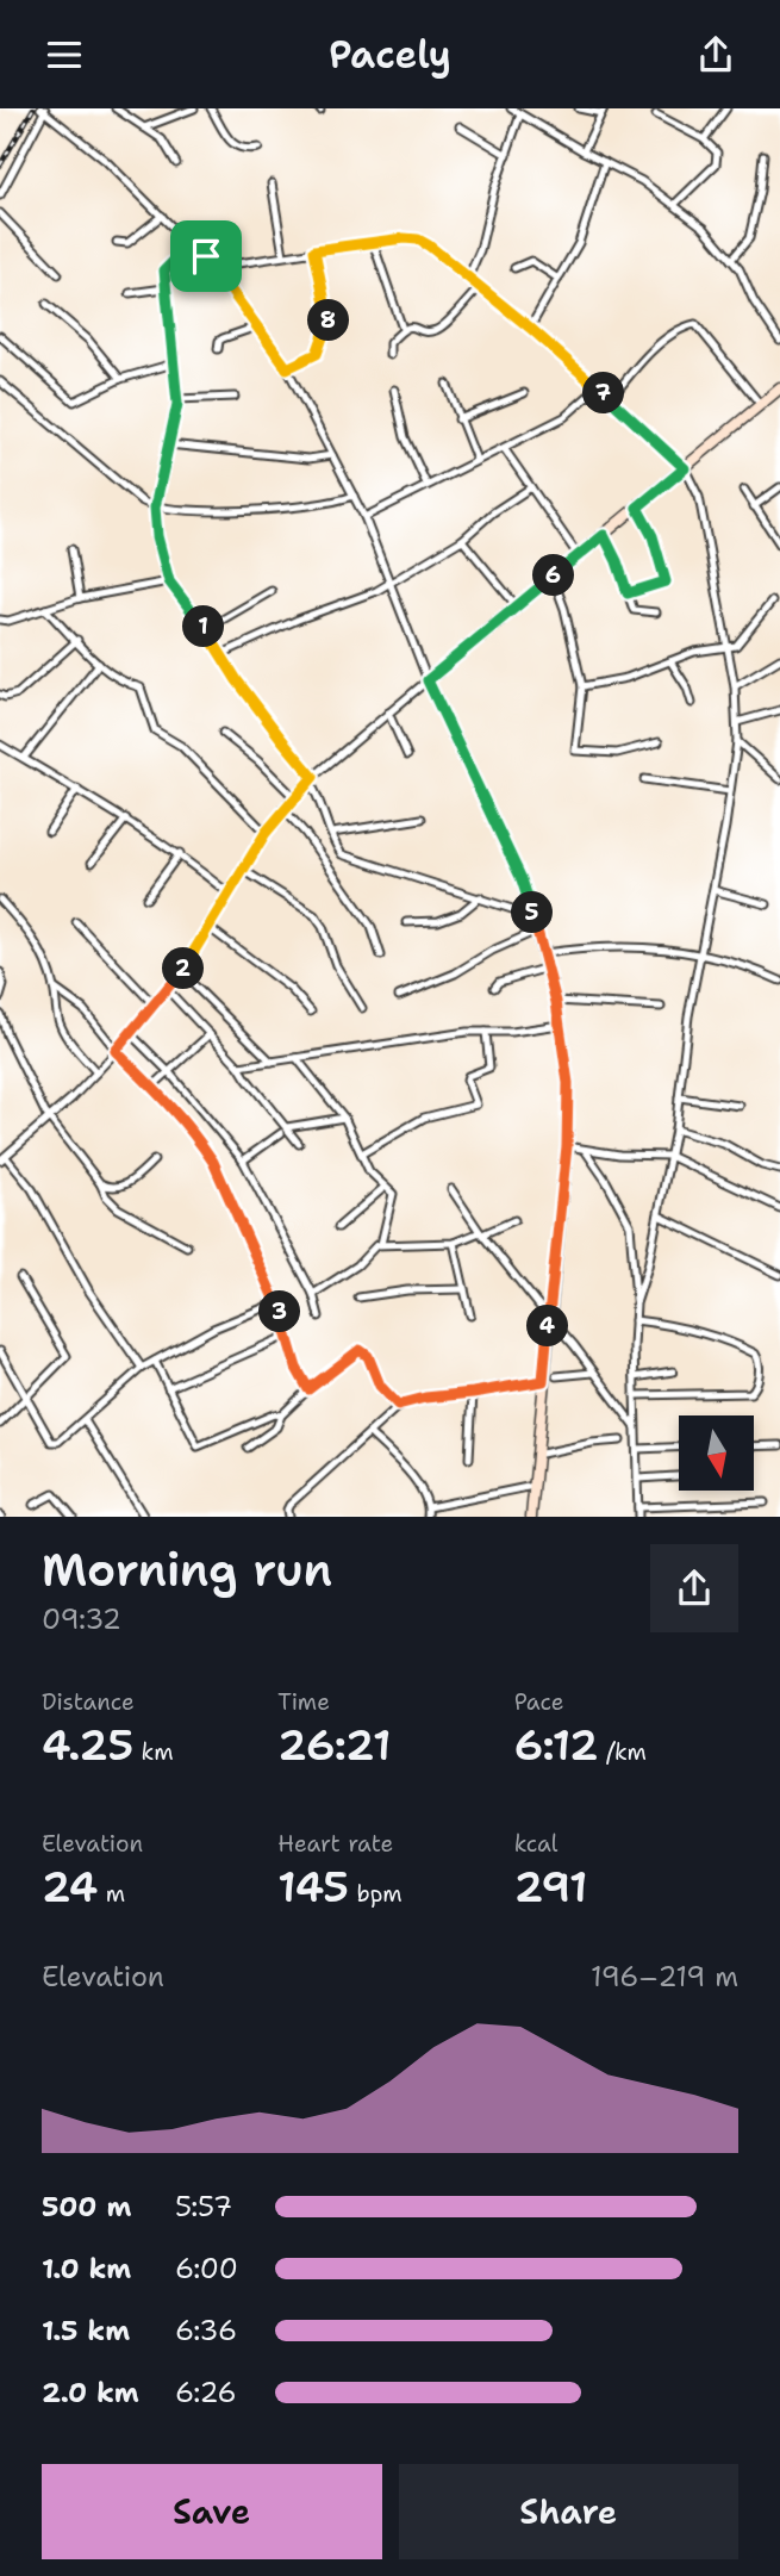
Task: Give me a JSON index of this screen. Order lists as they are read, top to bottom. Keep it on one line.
{"north":"bottom","page":{"header":"Pacely","pins":["8","7","6","1","5","2","3","4"],"heading":["Morning run","09:32"],"stats":[["Distance","4.25 km"],["Time","26:21"],["Pace","6:12 /km"],["Elevation","24 m"],["Heart rate","145 bpm"],["kcal","291"]],"chart":["Elevation","196–219 m"],"list":[{"name":"500 m","note":"5:57"},{"name":"1.0 km","note":"6:00"},{"name":"1.5 km","note":"6:36"},{"name":"2.0 km","note":"6:26"}],"buttons":["Save","Share"]}}
